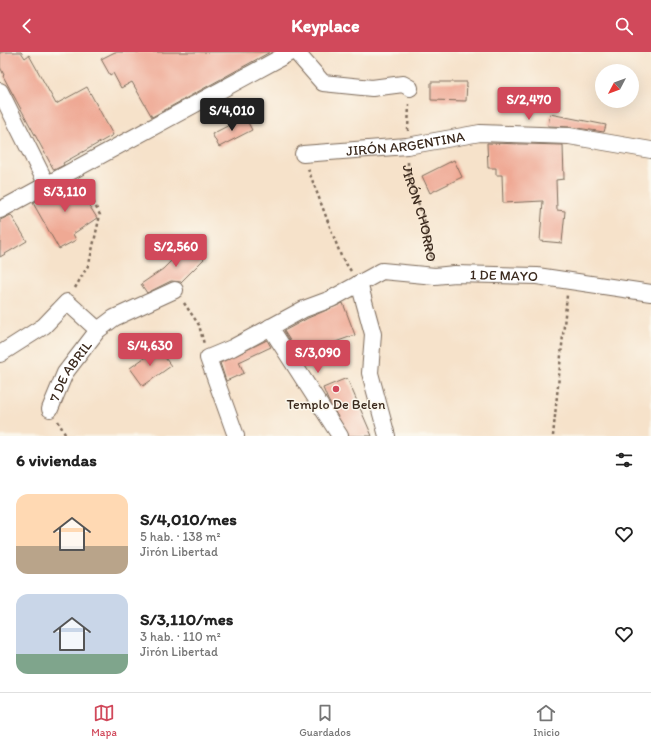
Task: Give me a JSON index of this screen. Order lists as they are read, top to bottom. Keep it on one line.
{"streets":{"street":["JIRÓN ARGENTINA","1 DE MAYO","7 DE ABRIL"],"path":["JIRÓN CHORRO"]},"crossings":[["JIRÓN ARGENTINA","JIRÓN CHORRO"],["JIRÓN CHORRO","1 DE MAYO"]],"places":["Templo De Belen"],"north":"bottom left","page":{"header":"Keyplace","price":["S/2,470","S/4,010","S/3,110","S/2,560","S/4,630","S/3,090"],"heading":"6 viviendas","list":[{"name":"S/4,010/mes","note":"5 hab. · 138 m² · Jirón Libertad"},{"name":"S/3,110/mes","note":"3 hab. · 110 m² · Jirón Libertad"}],"tabs":["Mapa","Guardados","Inicio"]}}
